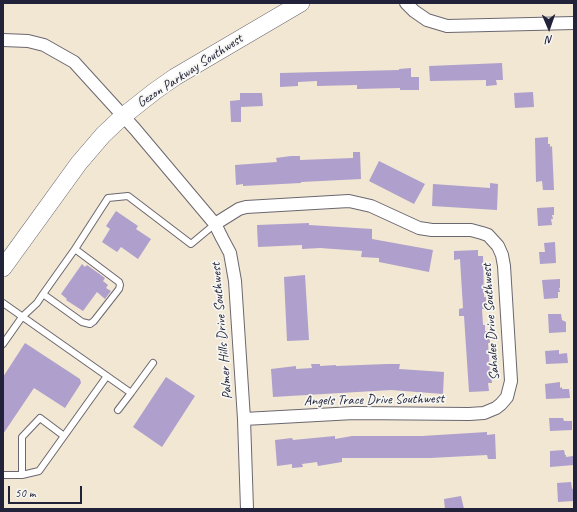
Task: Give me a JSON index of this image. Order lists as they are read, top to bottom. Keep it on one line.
{"streets":{"main road":["Gezon Parkway Southwest"],"street":["Sahalee Drive Southwest","Palmer Hills Drive Southwest","Angels Trace Drive Southwest"]},"crossings":[["Gezon Parkway Southwest","Palmer Hills Drive Southwest"],["Sahalee Drive Southwest","Palmer Hills Drive Southwest"],["Sahalee Drive Southwest","Angels Trace Drive Southwest"],["Palmer Hills Drive Southwest","Angels Trace Drive Southwest"]],"scale_bar":"50 m","north":"bottom"}
